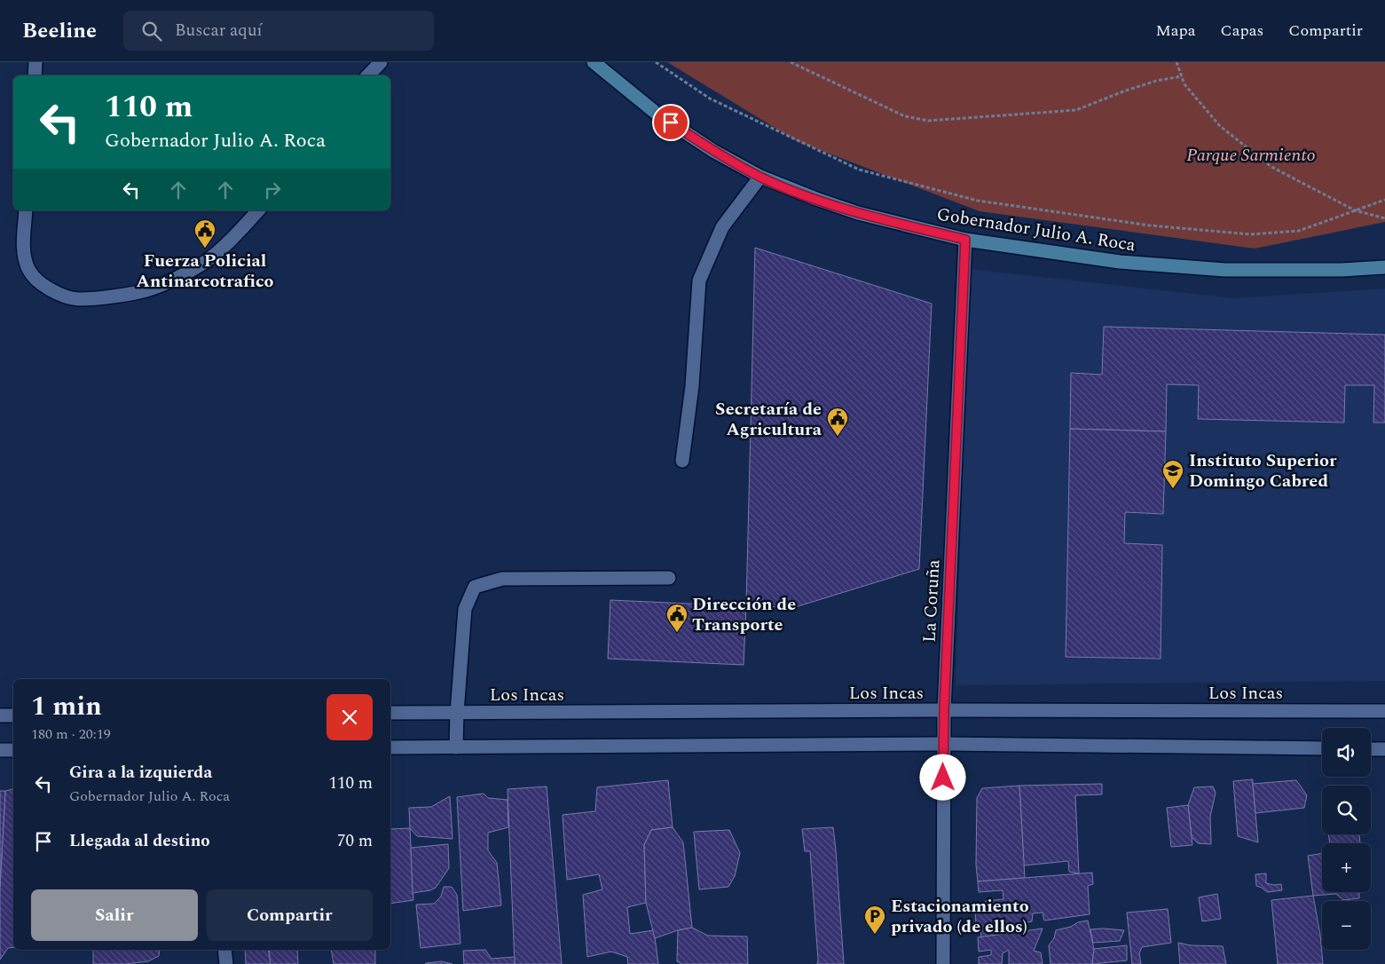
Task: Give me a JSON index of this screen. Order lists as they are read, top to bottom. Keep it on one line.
{"streets":{"main road":["Gobernador Julio A. Roca"],"street":["La Coruña","Los Incas"]},"crossings":[["Gobernador Julio A. Roca","La Coruña"],["La Coruña","Los Incas"]],"parks":["Parque Sarmiento"],"places":{"public building":["Fuerza Policial Antinarcotrafico","Secretaría de Agricultura","Dirección de Transporte"],"school or university":["Instituto Superior Domingo Cabred"],"parking":["Estacionamiento privado (de ellos)"]},"page":{"header":"Beeline","search":"Buscar aquí","nav":["Mapa","Capas","Compartir"],"turn":["110 m","Gobernador Julio A. Roca"],"heading":["1 min","180 m · 20:19"],"map_buttons":["+","−"],"list":[{"name":"Gira a la izquierda","note":"Gobernador Julio A. Roca","value":"110 m"},{"name":"Llegada al destino","value":"70 m"}],"buttons":["Salir","Compartir"]}}
